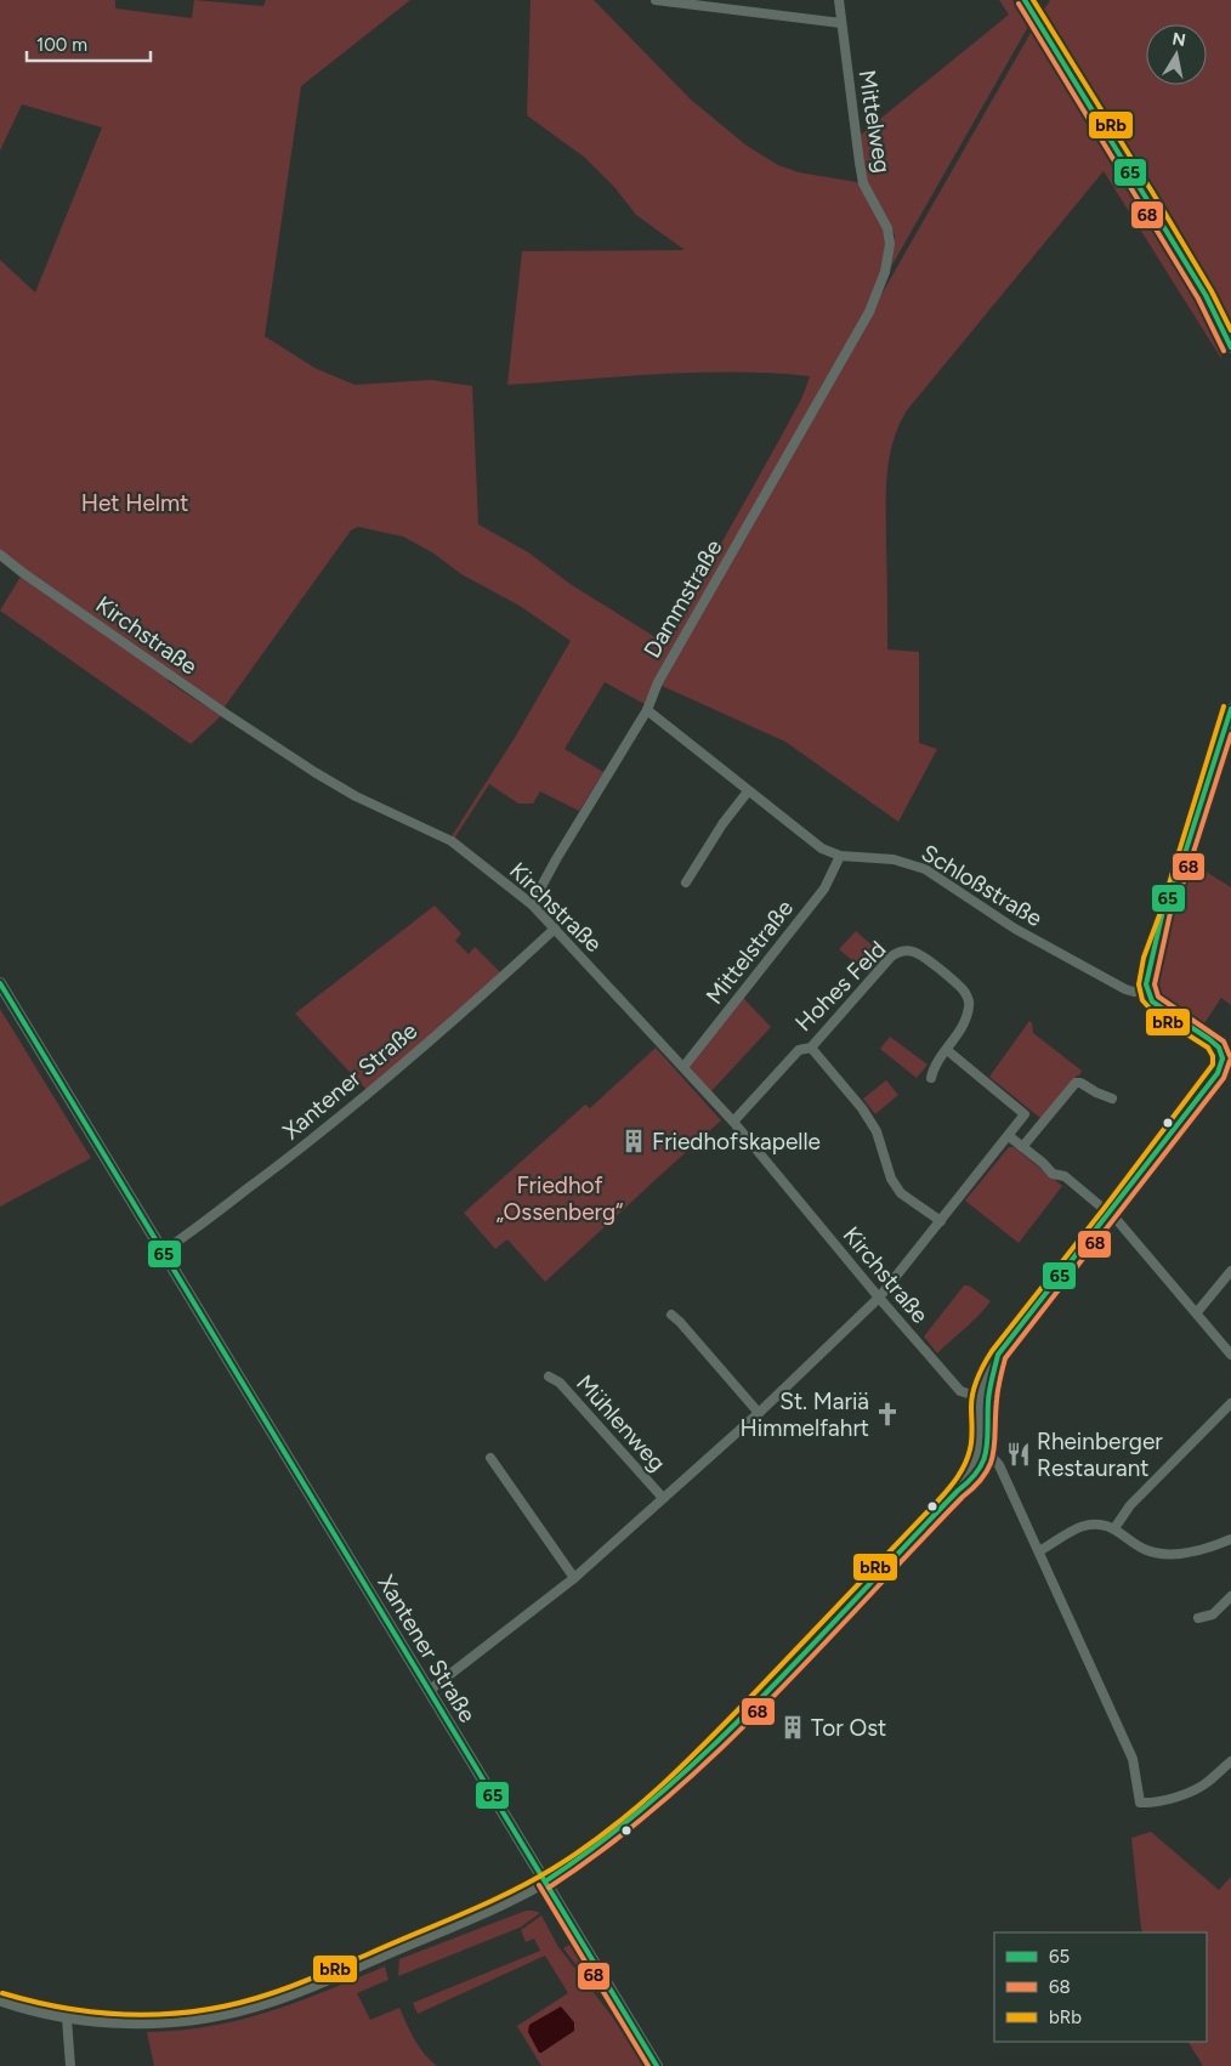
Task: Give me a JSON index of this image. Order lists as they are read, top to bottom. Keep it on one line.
{"streets":{"main road":["Xantener Straße"],"street":["Mittelweg","Dammstraße","Kirchstraße","Schloßstraße","Mittelstraße","Hohes Feld","Mühlenweg"]},"crossings":[["Mittelweg","Dammstraße"],["Dammstraße","Kirchstraße"],["Dammstraße","Schloßstraße"],["Kirchstraße","Mittelstraße"],["Kirchstraße","Hohes Feld"],["Kirchstraße","Xantener Straße"],["Kirchstraße","Mühlenweg"],["Schloßstraße","Mittelstraße"],["Hohes Feld","Mühlenweg"],["Xantener Straße","Mühlenweg"]],"parks":["Het Helmt","Friedhof „Ossenberg“"],"places":{"building":["Friedhofskapelle","Tor Ost"],"church":["St. Mariä Himmelfahrt"],"restaurant":["Rheinberger Restaurant"]},"lines":["transit line 65","transit line bRb","transit line 68"],"legend":["65","68","bRb"],"scale_bar":"100 m","north":"top"}
